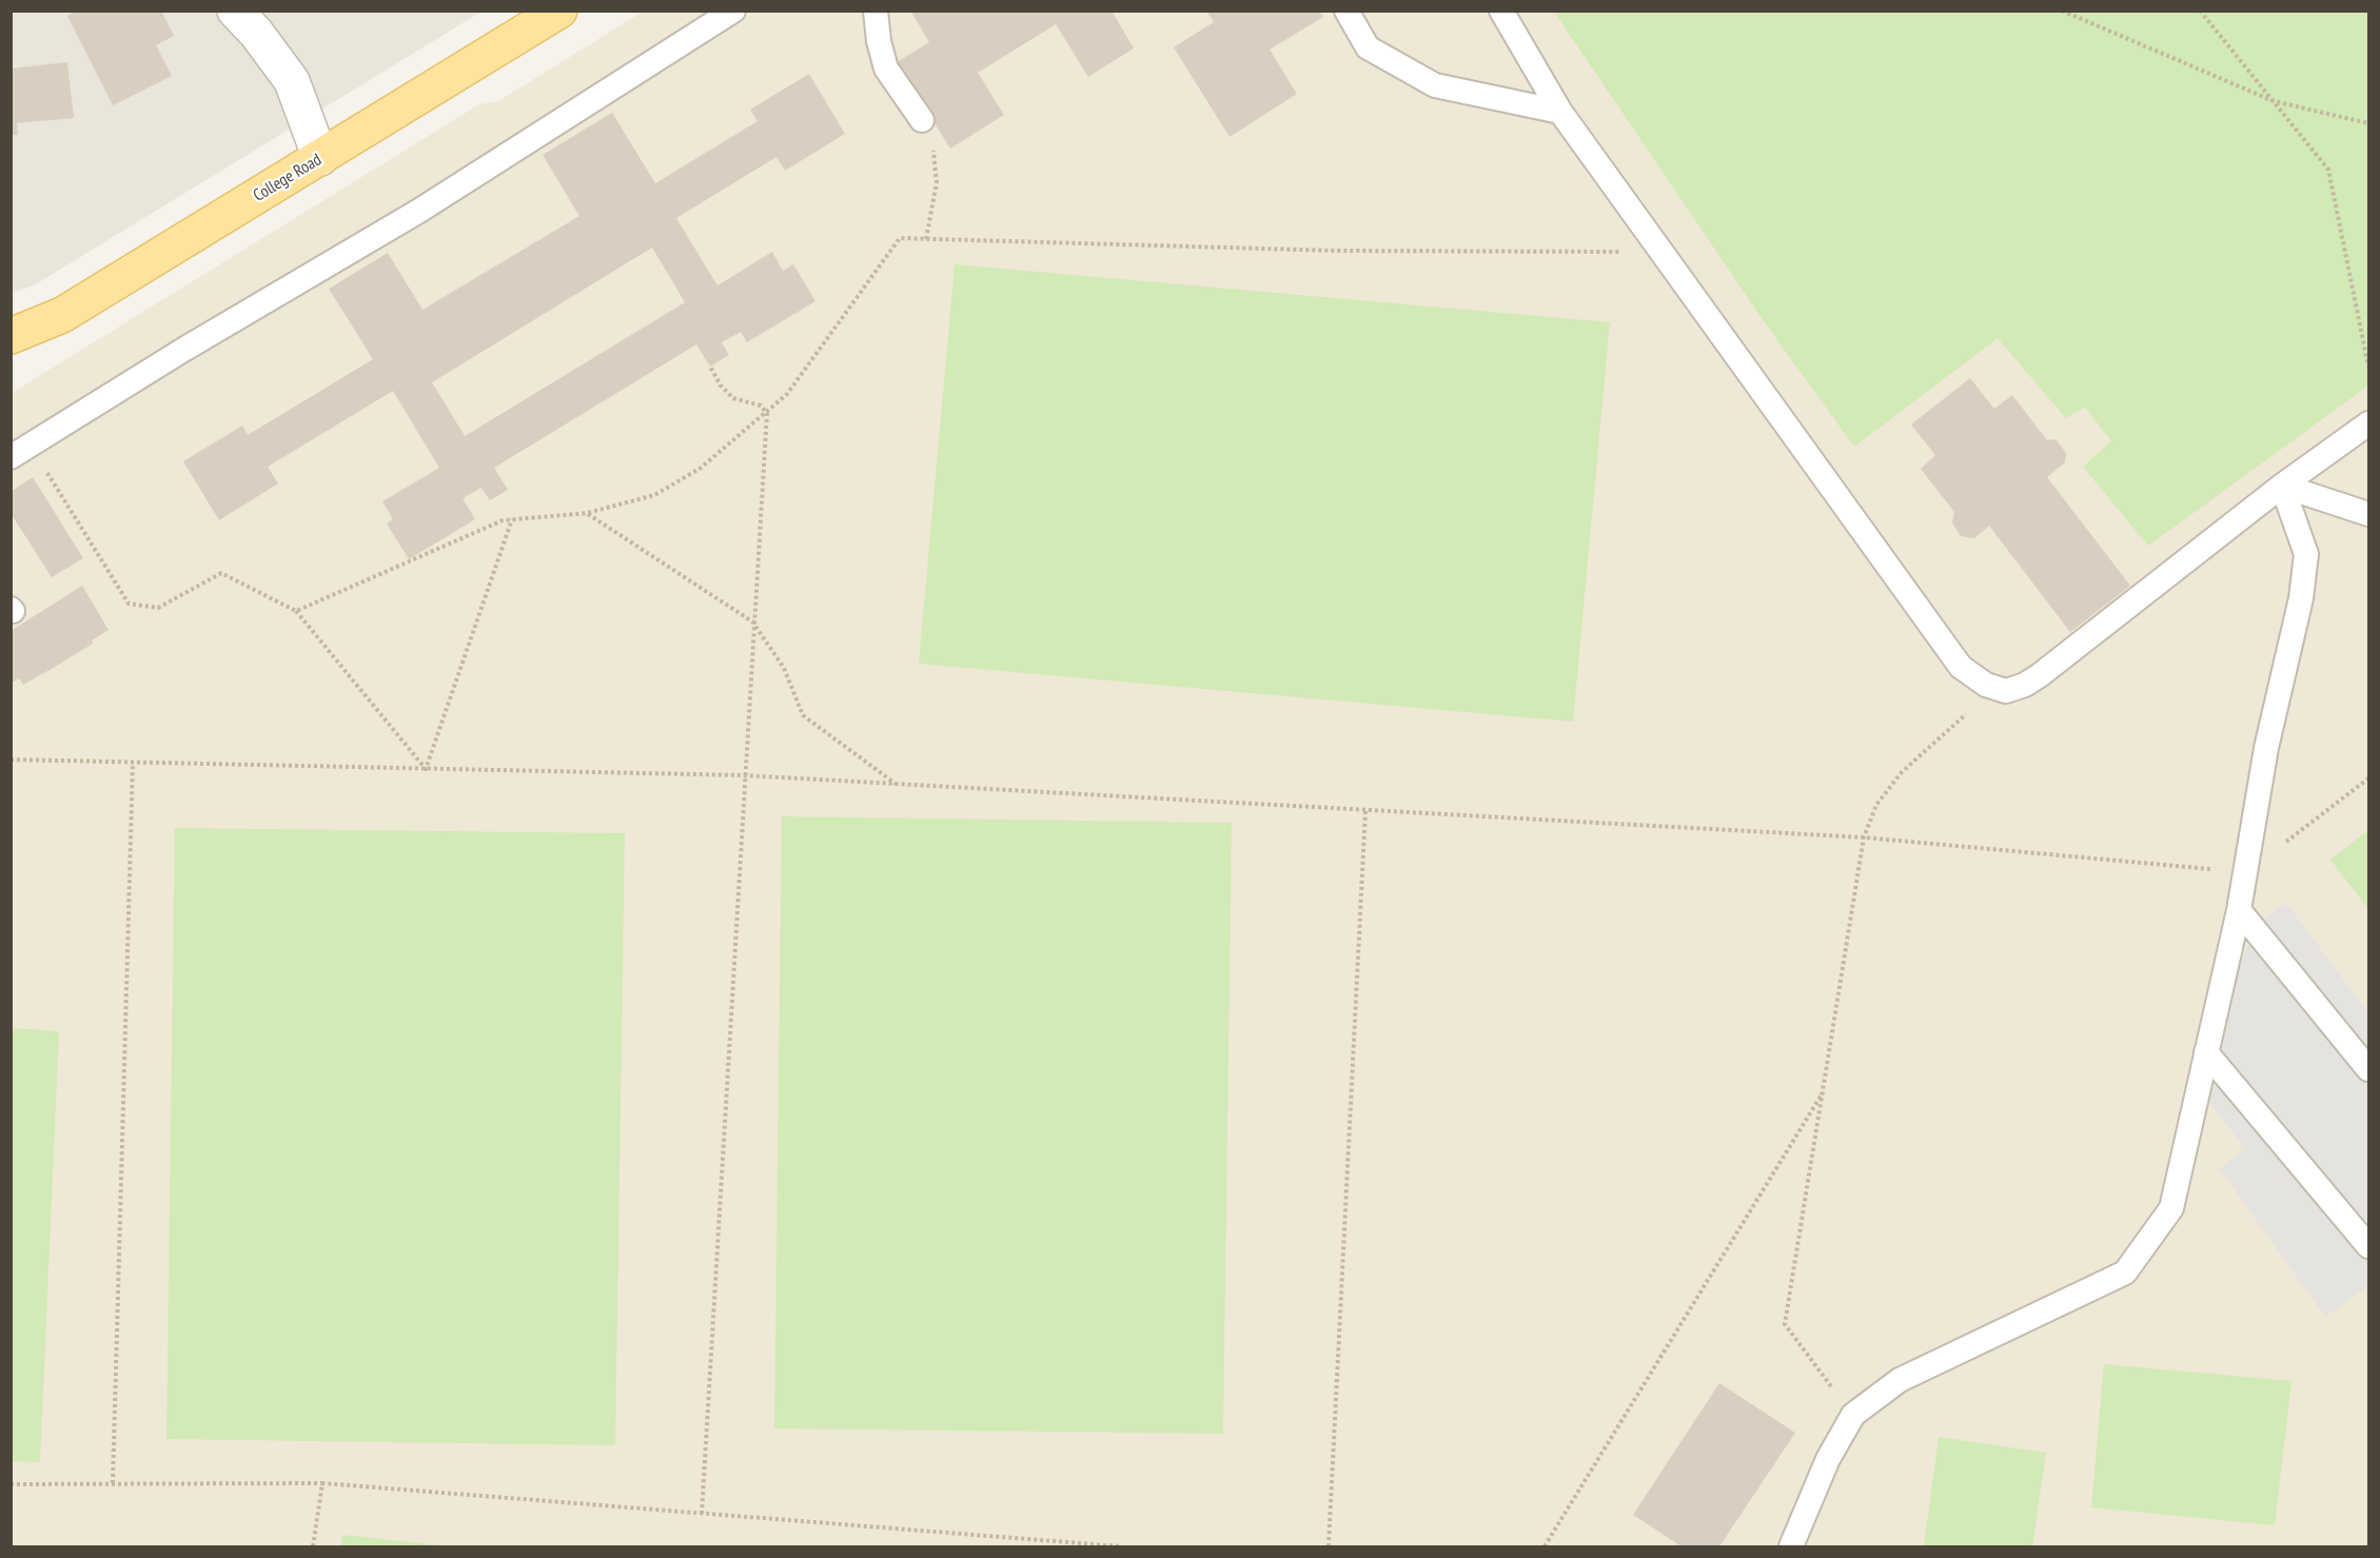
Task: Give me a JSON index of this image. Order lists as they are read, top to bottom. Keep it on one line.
{"streets":{"main road":["College Road"]}}
